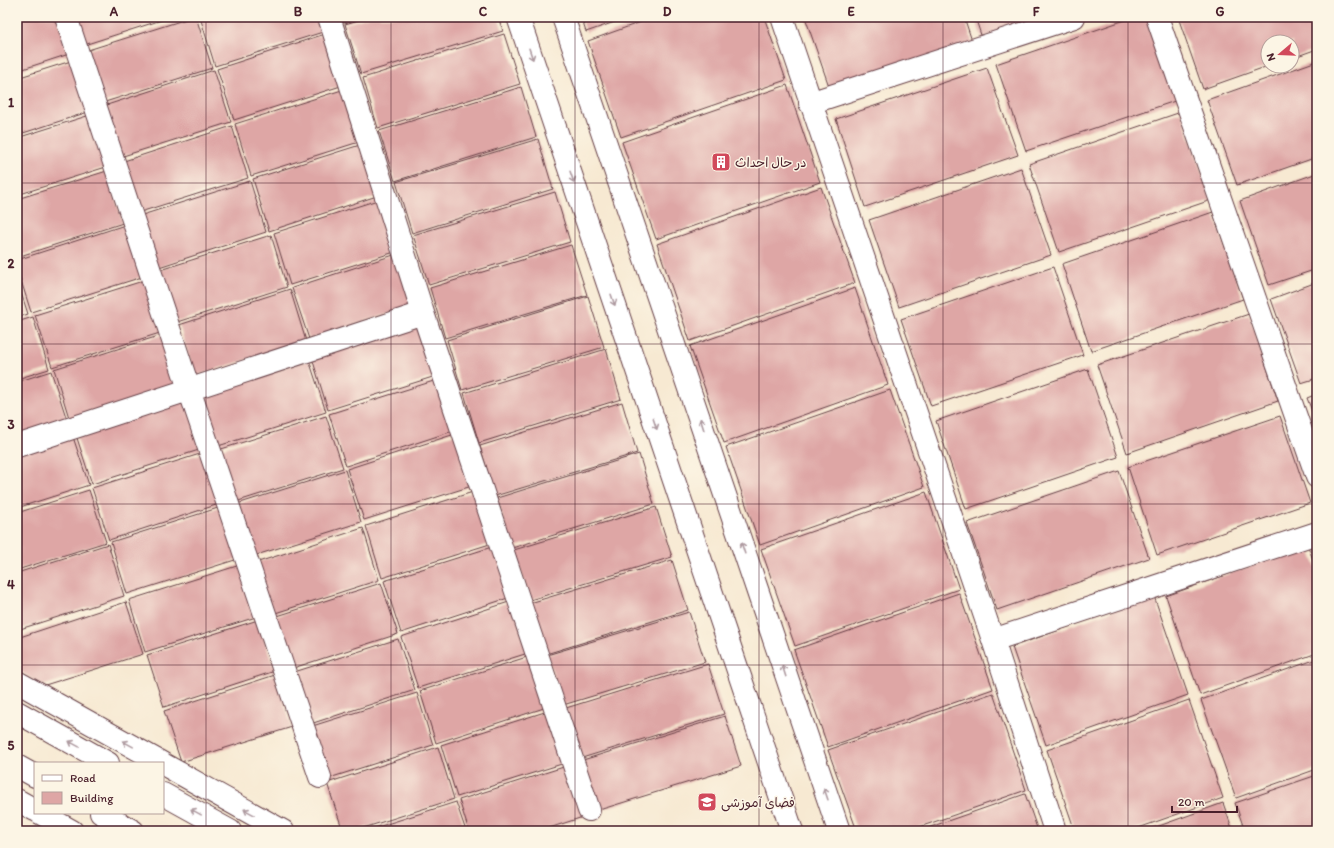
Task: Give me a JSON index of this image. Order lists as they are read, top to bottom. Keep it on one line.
{"places":{"building":["در حال احداث"],"school or university":["فضای آموزشی"]},"legend":["Road","Building"],"scale_bar":"20 m","north":"left","grid":{"columns":["A","B","C","D","E","F","G"],"rows":["1","2","3","4","5"]}}
